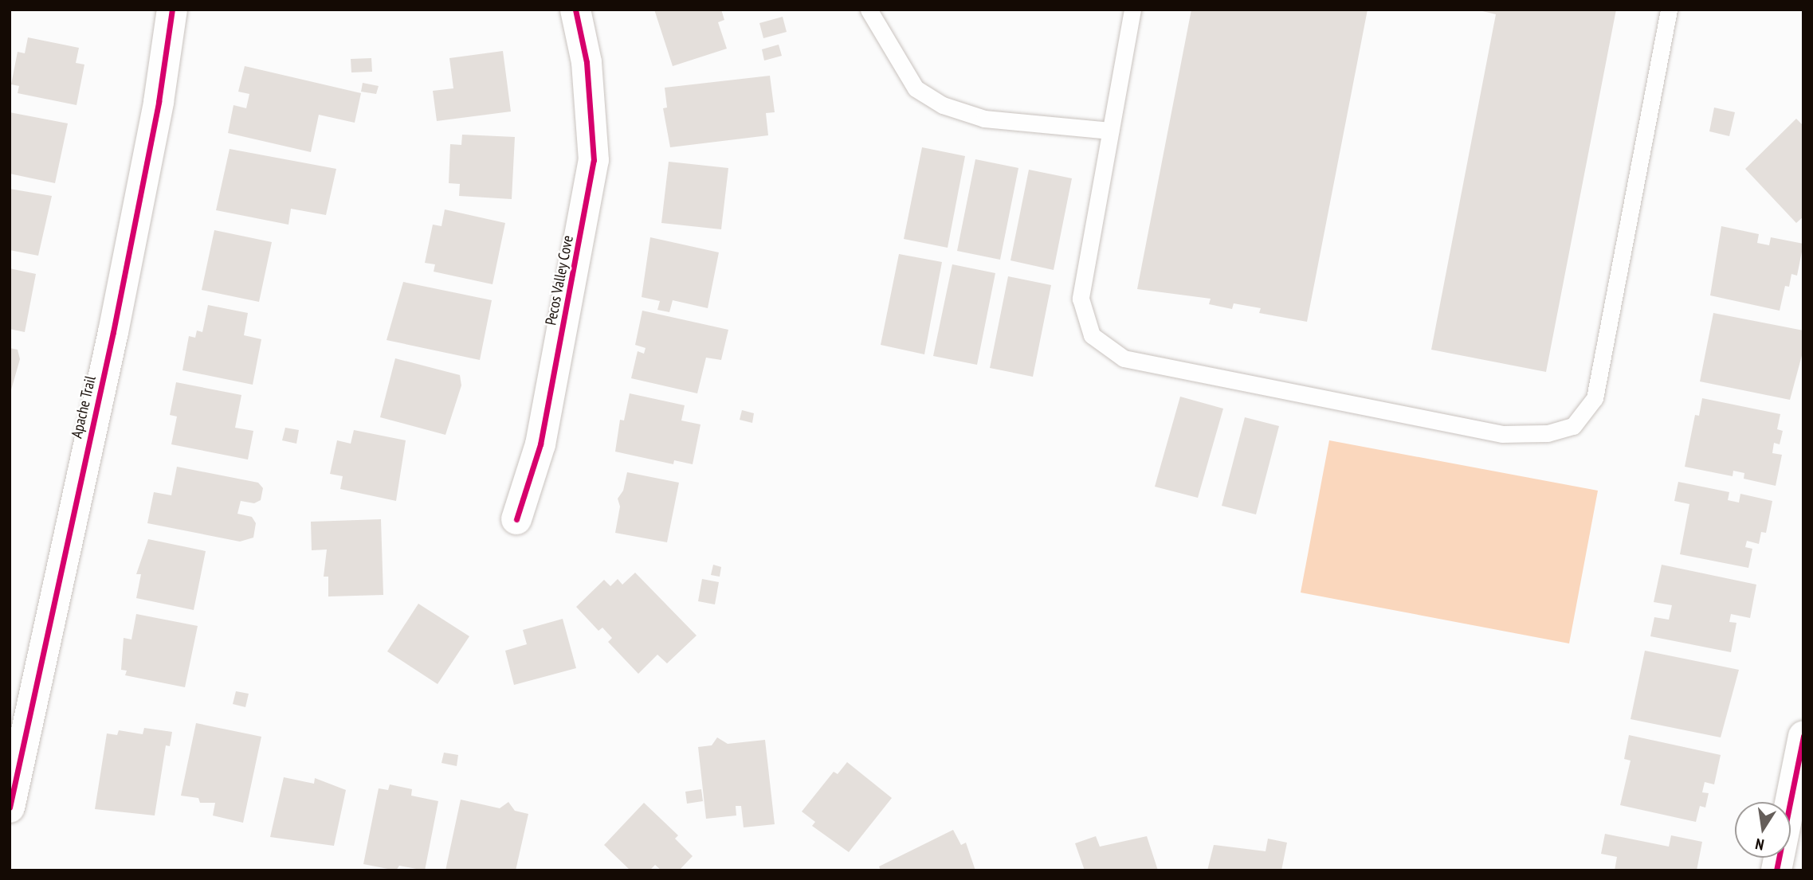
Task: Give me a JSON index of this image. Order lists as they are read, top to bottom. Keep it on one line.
{"streets":{"street":["Pecos Valley Cove","Apache Trail"]},"north":"bottom"}
